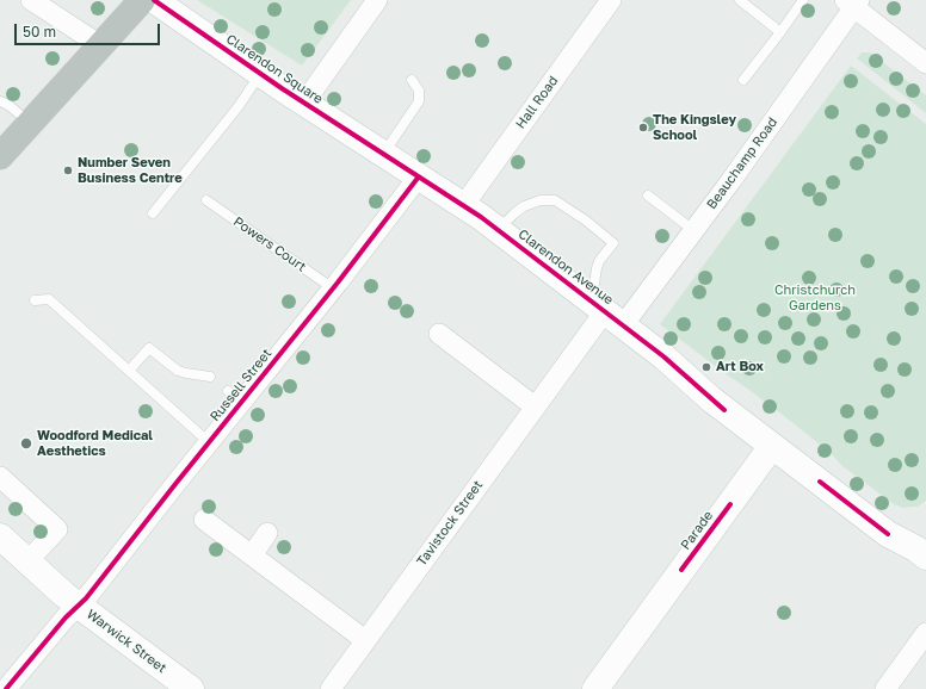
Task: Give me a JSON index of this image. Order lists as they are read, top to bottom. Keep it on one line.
{"streets":{"street":["Clarendon Square","Hall Road","Beauchamp Road","Clarendon Avenue","Russell Street","Tavistock Street","Parade","Warwick Street"],"lane":["Powers Court"]},"crossings":[["Clarendon Square","Clarendon Avenue"],["Hall Road","Clarendon Avenue"],["Beauchamp Road","Clarendon Avenue"],["Beauchamp Road","Tavistock Street"],["Powers Court","Russell Street"],["Clarendon Avenue","Russell Street"],["Clarendon Avenue","Tavistock Street"],["Clarendon Avenue","Parade"],["Russell Street","Warwick Street"]],"parks":["Christchurch Gardens"],"places":["The Kingsley School","Number Seven Business Centre","Art Box","Woodford Medical Aesthetics"],"scale_bar":"50 m"}
